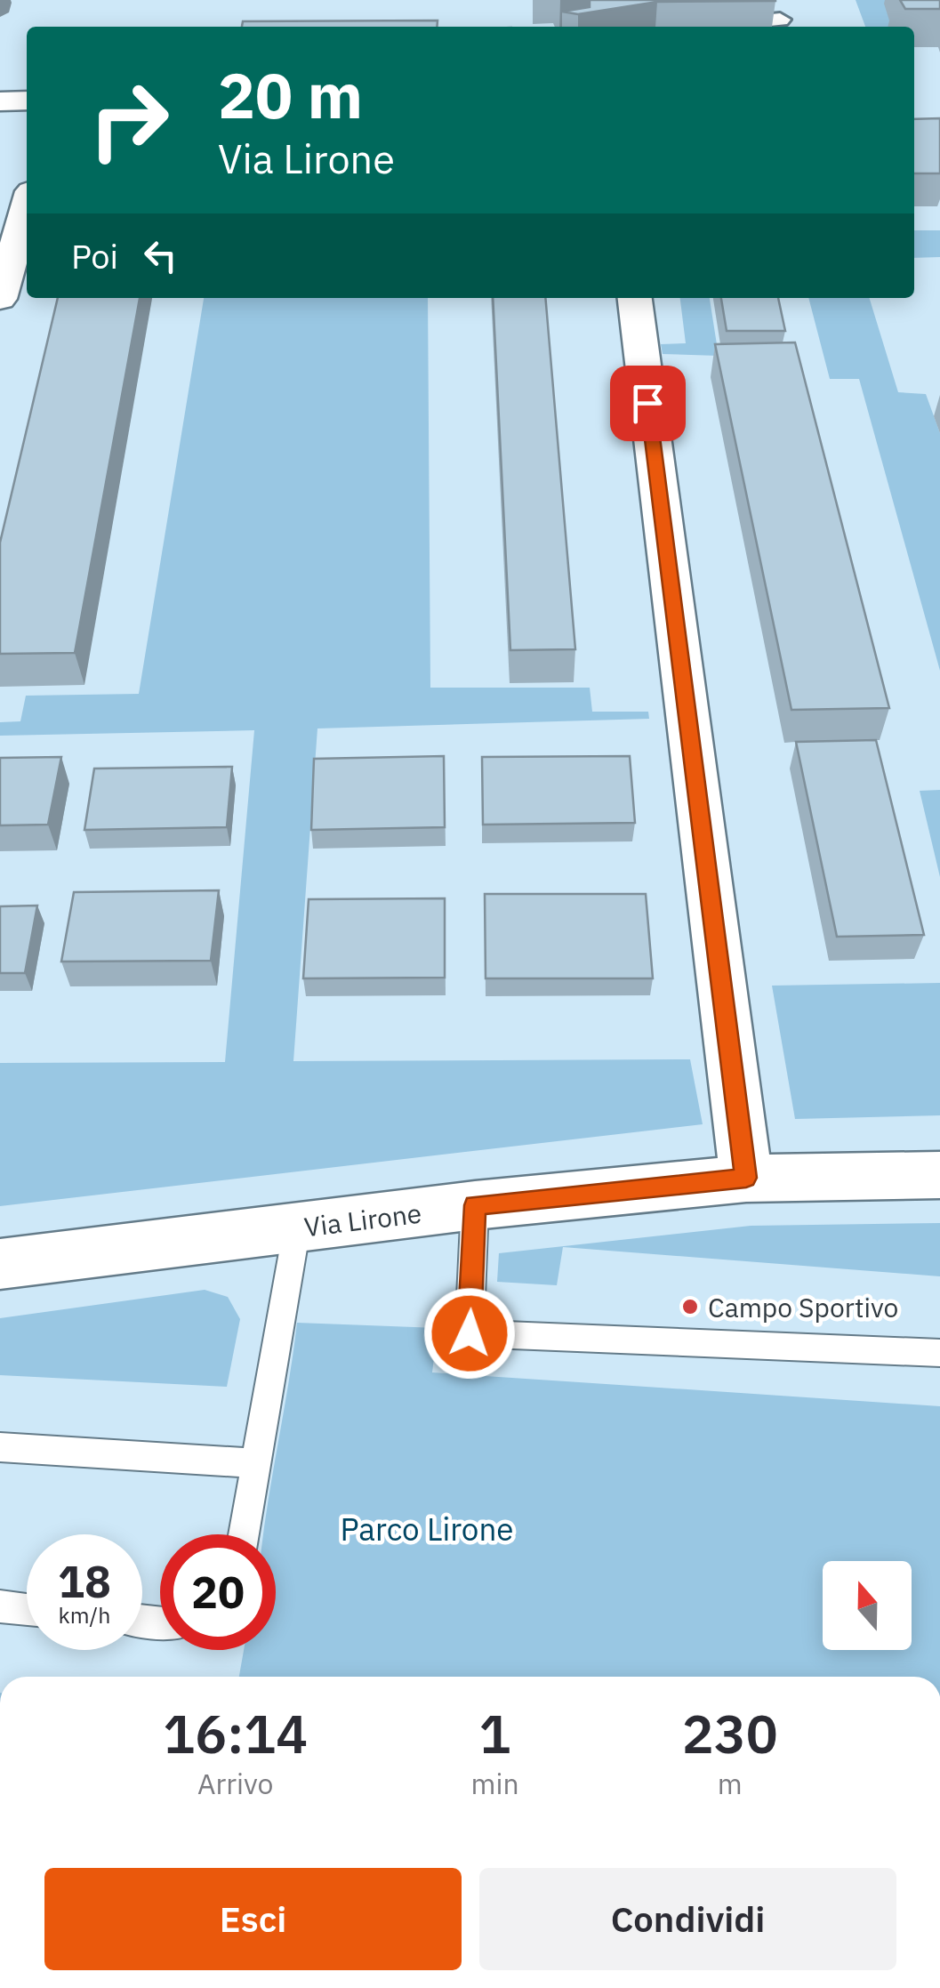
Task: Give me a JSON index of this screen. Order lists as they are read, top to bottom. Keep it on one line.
{"streets":{"street":["Via Lirone"]},"parks":["Parco Lirone"],"places":["Campo Sportivo"],"north":"top","page":{"turn":["20 m","Via Lirone"],"then":"Poi","speed":"18 km/h","limit":"20","eta":["16:14","Arrivo","1","min","230","m"],"buttons":["Esci","Condividi"]}}
